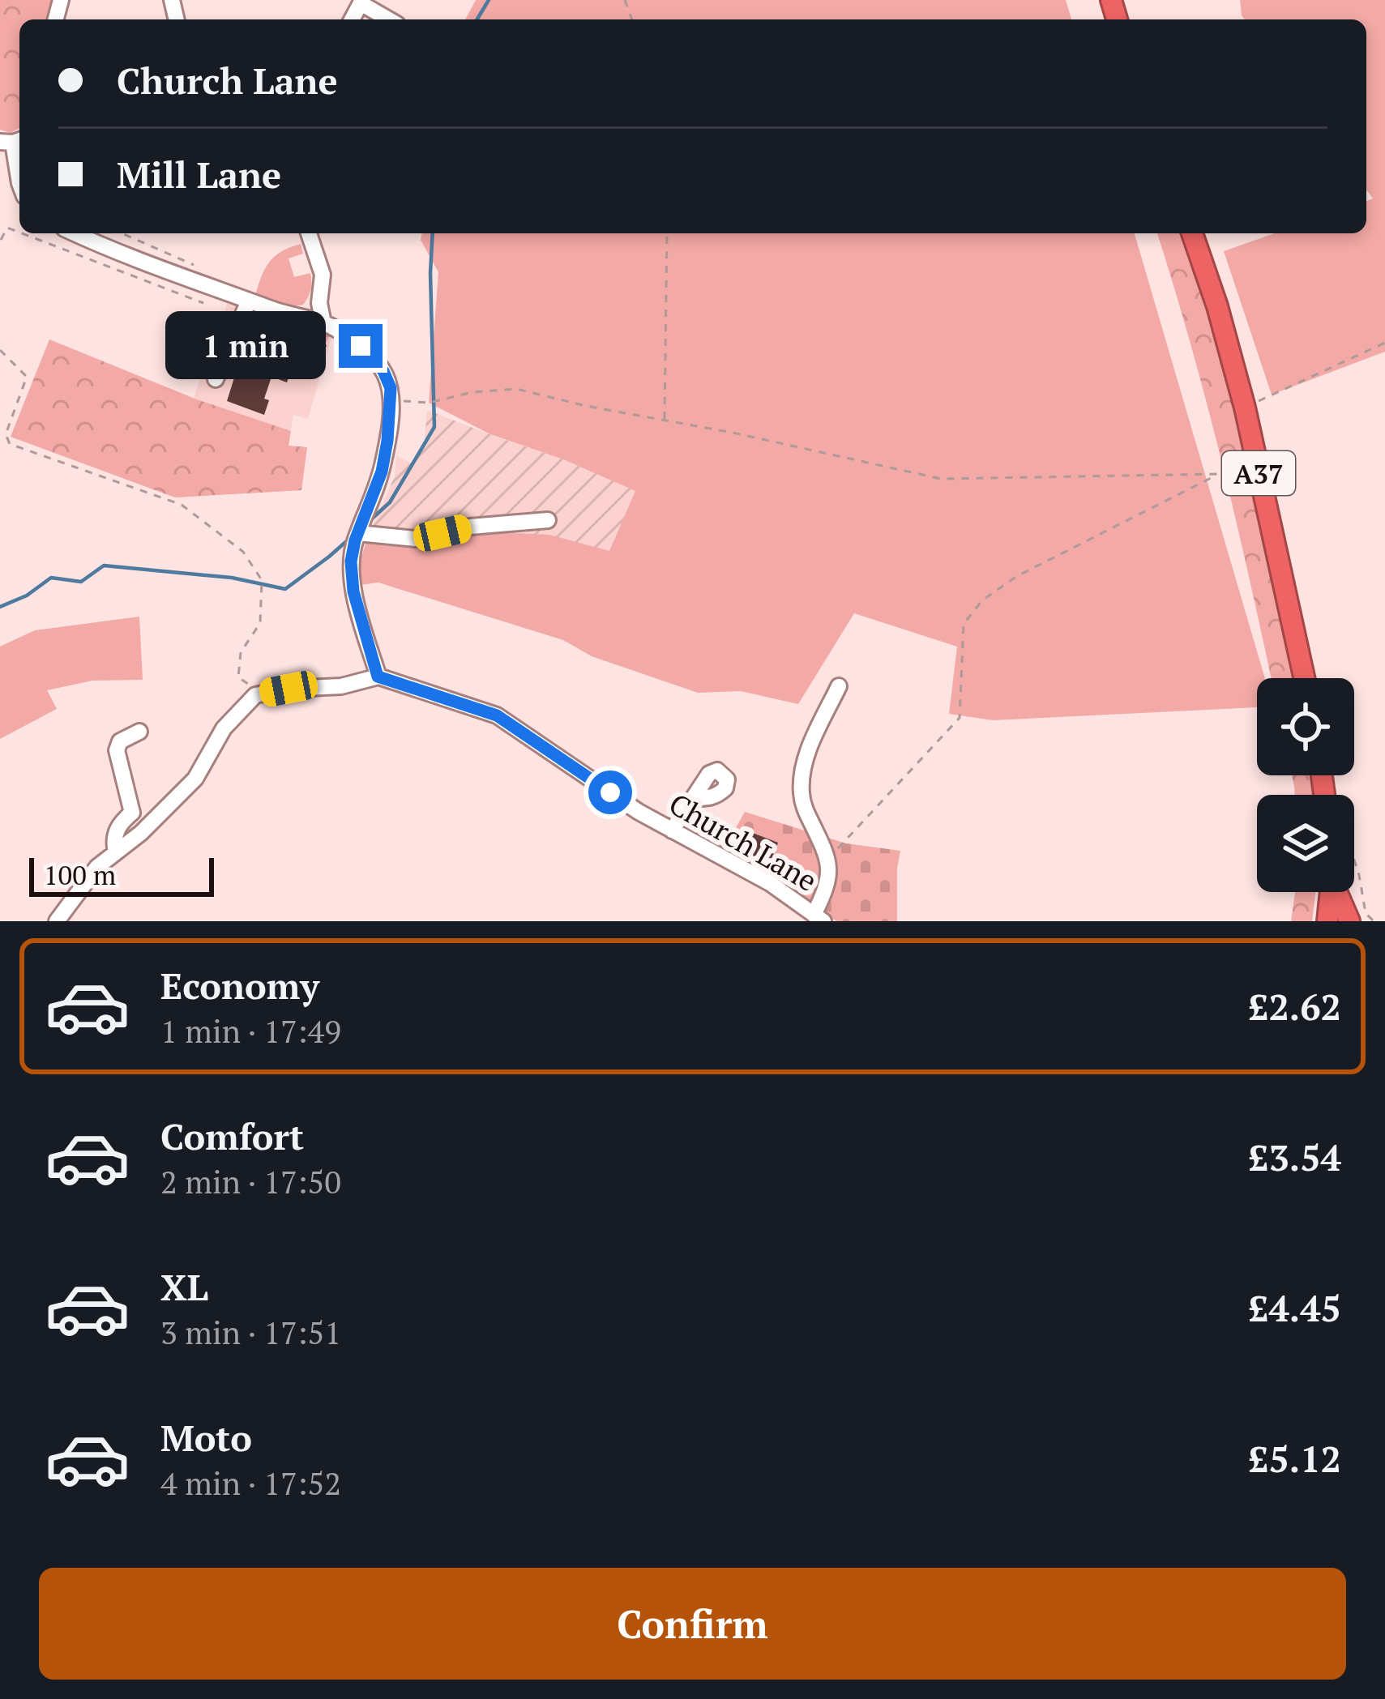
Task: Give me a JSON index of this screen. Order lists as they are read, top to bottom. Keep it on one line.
{"streets":{"highway":["A37"],"street":["Church Lane"]},"scale_bar":"100 m","page":{"banner":["Church Lane","Mill Lane"],"bubble":"1 min","scale":"100 m","list":[{"name":"Economy","note":"1 min · 17:49","value":"£2.62"},{"name":"Comfort","note":"2 min · 17:50","value":"£3.54"},{"name":"XL","note":"3 min · 17:51","value":"£4.45"},{"name":"Moto","note":"4 min · 17:52","value":"£5.12"}],"buttons":"Confirm"}}
